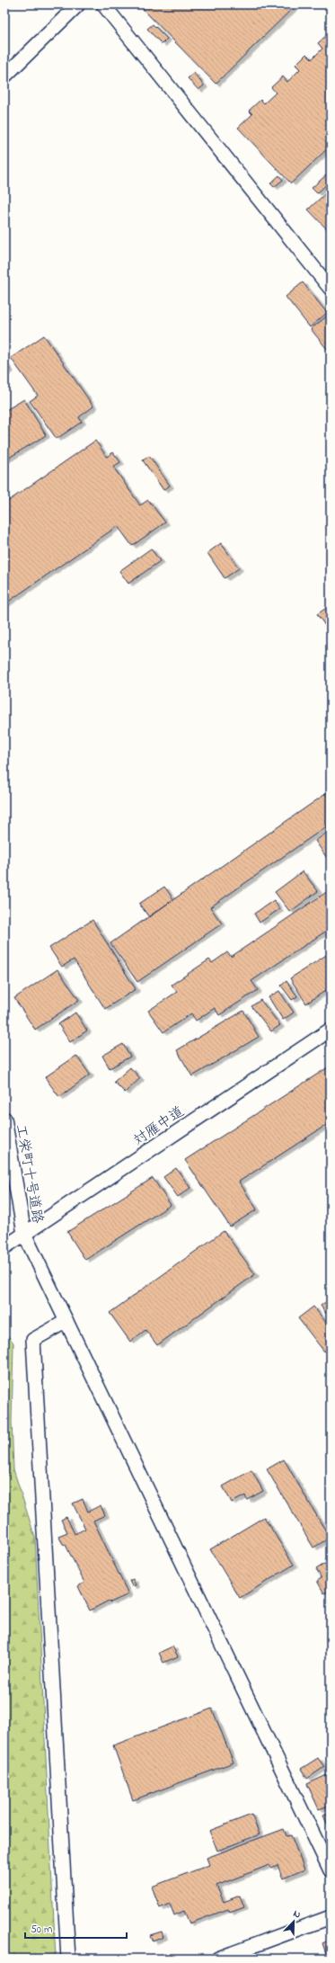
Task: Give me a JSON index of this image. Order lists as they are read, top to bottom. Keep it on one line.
{"streets":{"street":["対雁中道","工栄町十号道路"]},"crossings":[["対雁中道","工栄町十号道路"]],"scale_bar":"50 m","north":"top right"}
